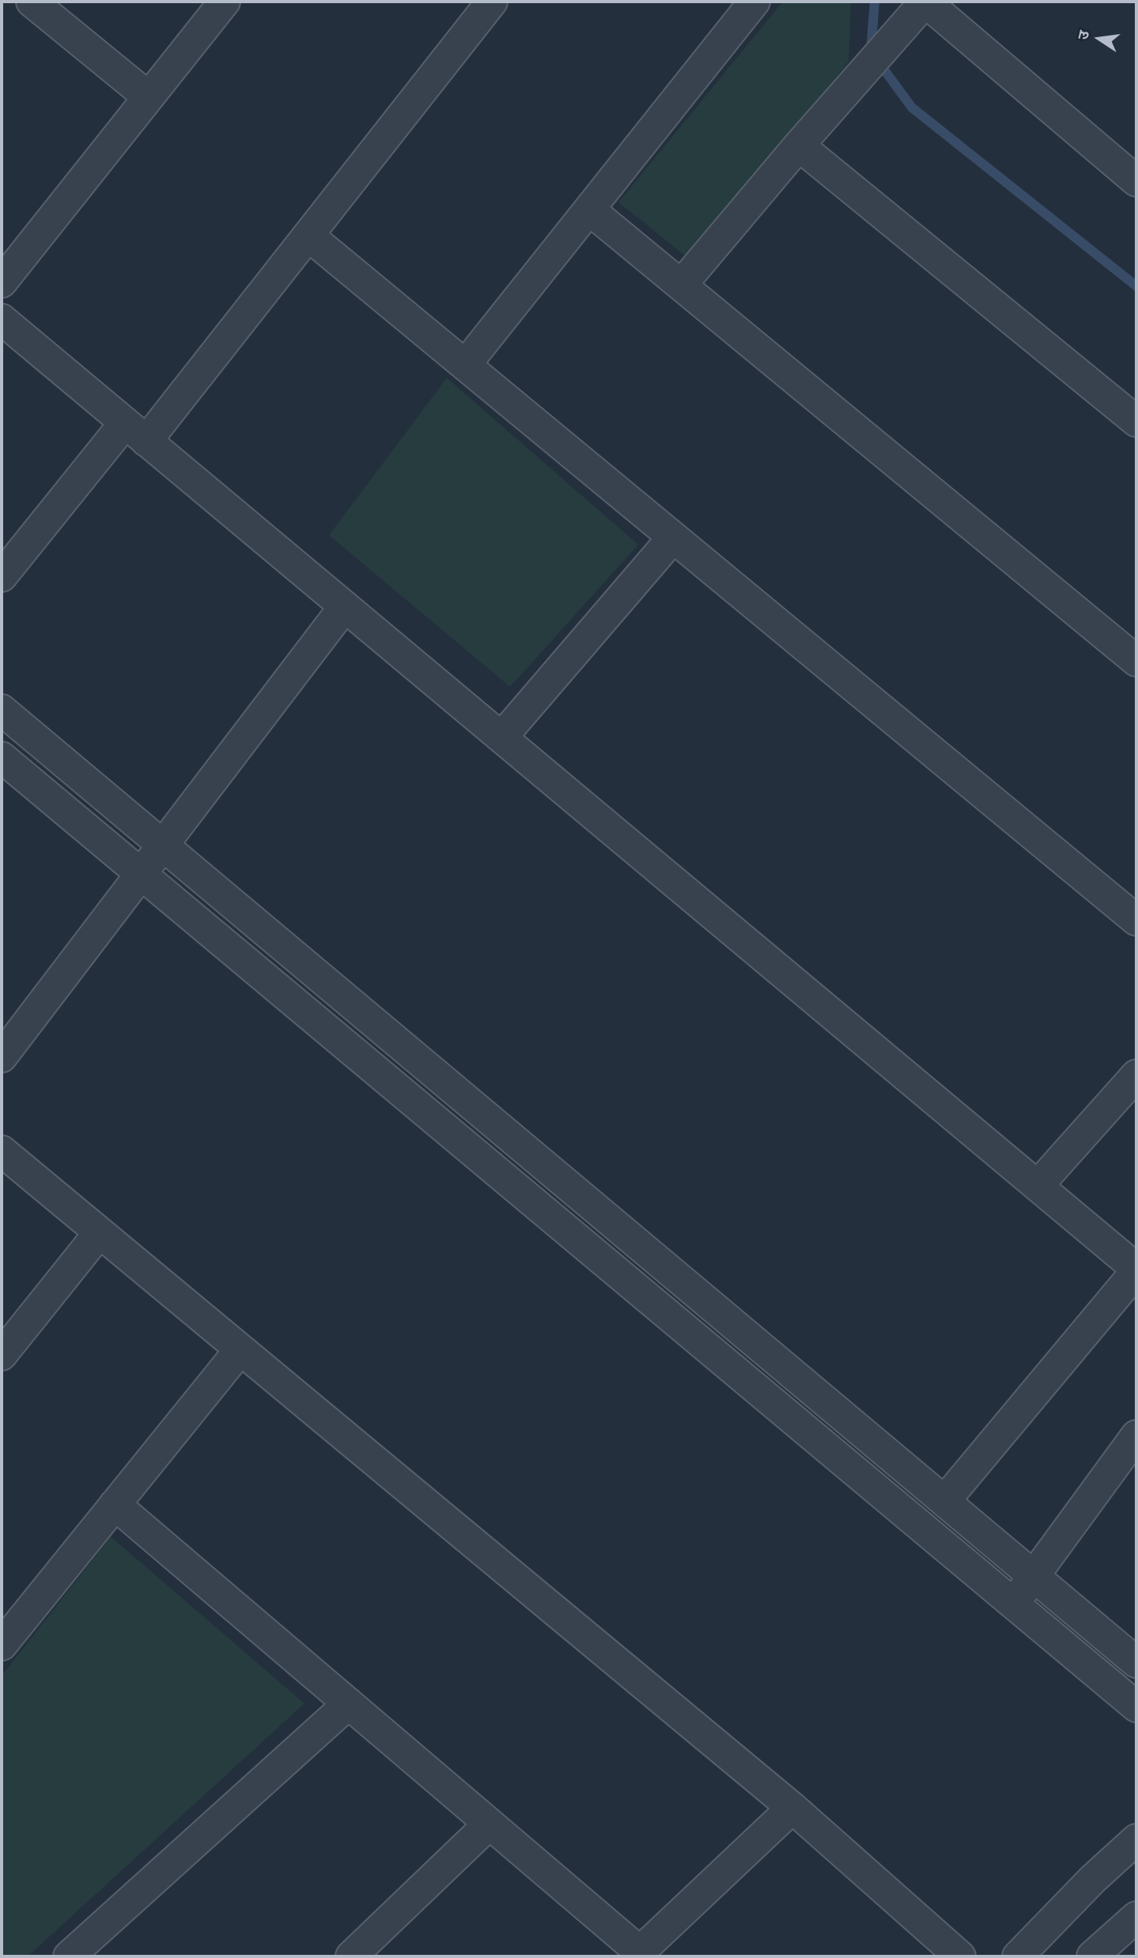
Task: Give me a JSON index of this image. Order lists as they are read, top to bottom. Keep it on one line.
{"north":"left"}
